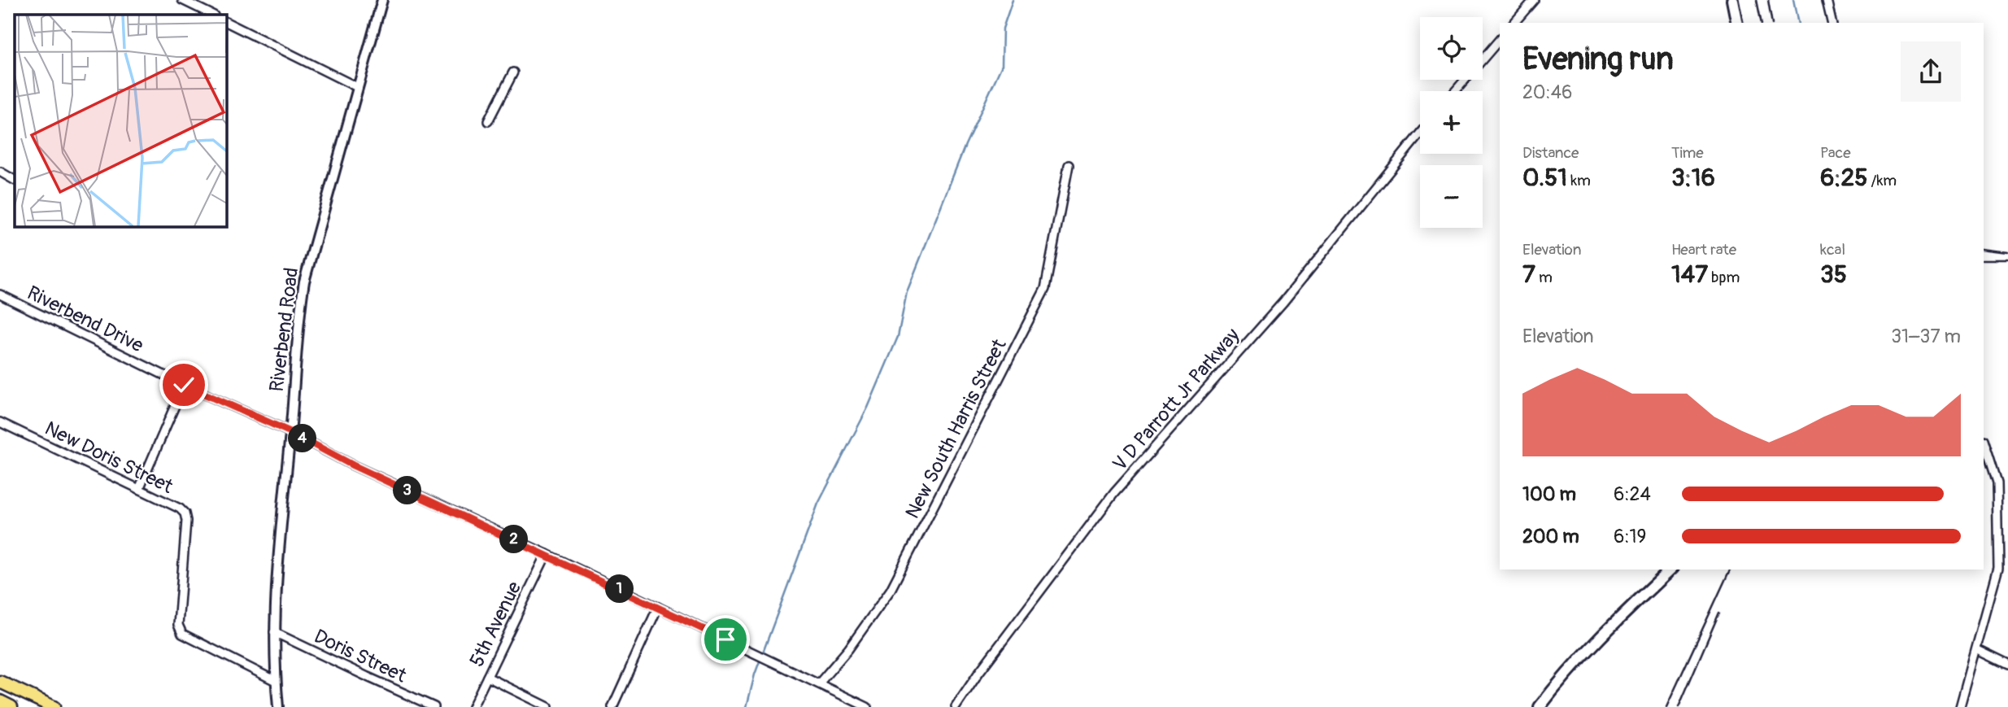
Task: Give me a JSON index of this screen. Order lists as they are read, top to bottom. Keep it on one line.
{"streets":{"street":["Riverbend Drive","Riverbend Road","V D Parrott Jr Parkway","New South Harris Street","New Doris Street","5th Avenue","Doris Street"]},"crossings":[["Riverbend Drive","Riverbend Road"],["Riverbend Drive","New South Harris Street"],["Riverbend Drive","5th Avenue"],["Riverbend Road","New Doris Street"],["Riverbend Road","Doris Street"]],"page":{"map_buttons":["+","−"],"heading":["Evening run","20:46"],"stats":[["Distance","0.51 km"],["Time","3:16"],["Pace","6:25 /km"],["Elevation","7 m"],["Heart rate","147 bpm"],["kcal","35"]],"chart":["Elevation","31–37 m"],"pins":["4","3","2","1"],"list":[{"name":"100 m","note":"6:24"},{"name":"200 m","note":"6:19"}]}}
